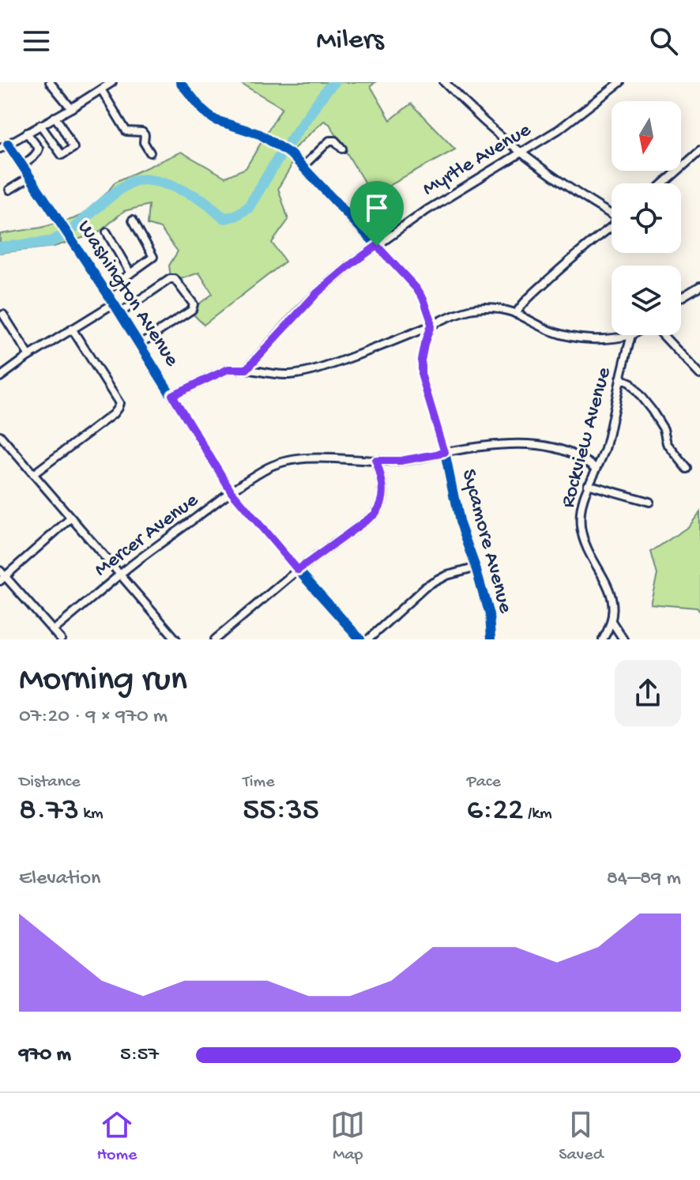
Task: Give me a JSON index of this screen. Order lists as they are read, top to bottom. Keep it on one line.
{"streets":{"street":["Myrtle Avenue","Washington Avenue","Rockview Avenue","Mercer Avenue","Sycamore Avenue"]},"crossings":[["Washington Avenue","Mercer Avenue"],["Rockview Avenue","Mercer Avenue"],["Mercer Avenue","Sycamore Avenue"]],"north":"bottom","page":{"header":"Milers","heading":["Morning run","07:20 · 9 × 970 m"],"stats":[["Distance","8.73 km"],["Time","55:35"],["Pace","6:22 /km"]],"chart":["Elevation","84–89 m"],"list":[{"name":"970 m","note":"5:57"}],"tabs":["Home","Map","Saved"]}}
